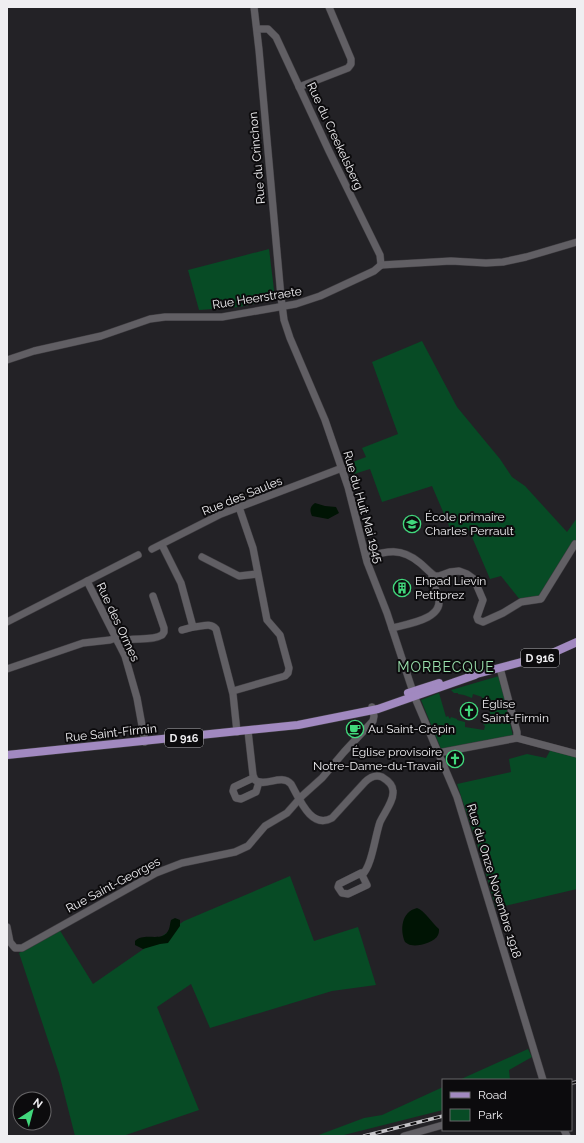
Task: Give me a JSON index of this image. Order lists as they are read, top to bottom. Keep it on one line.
{"streets":{"main road":["D 916","Rue Saint-Firmin"],"street":["Rue du Creekelsberg","Rue du Crinchon","Rue Heerstraete","Rue des Saules","Rue du Huit Mai 1945","Rue des Ormes","Rue du Onze Novembre 1918","Rue Saint-Georges"]},"crossings":[["Rue du Creekelsberg","Rue du Crinchon"],["Rue du Creekelsberg","Rue Heerstraete"],["Rue du Crinchon","Rue Heerstraete"],["Rue du Crinchon","Rue du Huit Mai 1945"],["Rue Heerstraete","Rue du Huit Mai 1945"],["Rue des Saules","Rue du Huit Mai 1945"],["Rue du Huit Mai 1945","D 916"],["Rue du Huit Mai 1945","Rue Saint-Firmin"],["Rue du Huit Mai 1945","Rue du Onze Novembre 1918"],["Rue des Ormes","Rue Saint-Firmin"],["D 916","Rue Saint-Firmin"],["D 916","Rue du Onze Novembre 1918"],["Rue Saint-Firmin","Rue du Onze Novembre 1918"],["Rue Saint-Firmin","Rue Saint-Georges"]],"districts":["MORBECQUE"],"places":{"school or university":["École primaire Charles Perrault"],"building":["Ehpad Lievin Petitprez"],"church":["Église Saint-Firmin","Église provisoire Notre-Dame-du-Travail"],"cafe":["Au Saint-Crépin"]},"legend":["Road","Park"],"north":"top right"}
